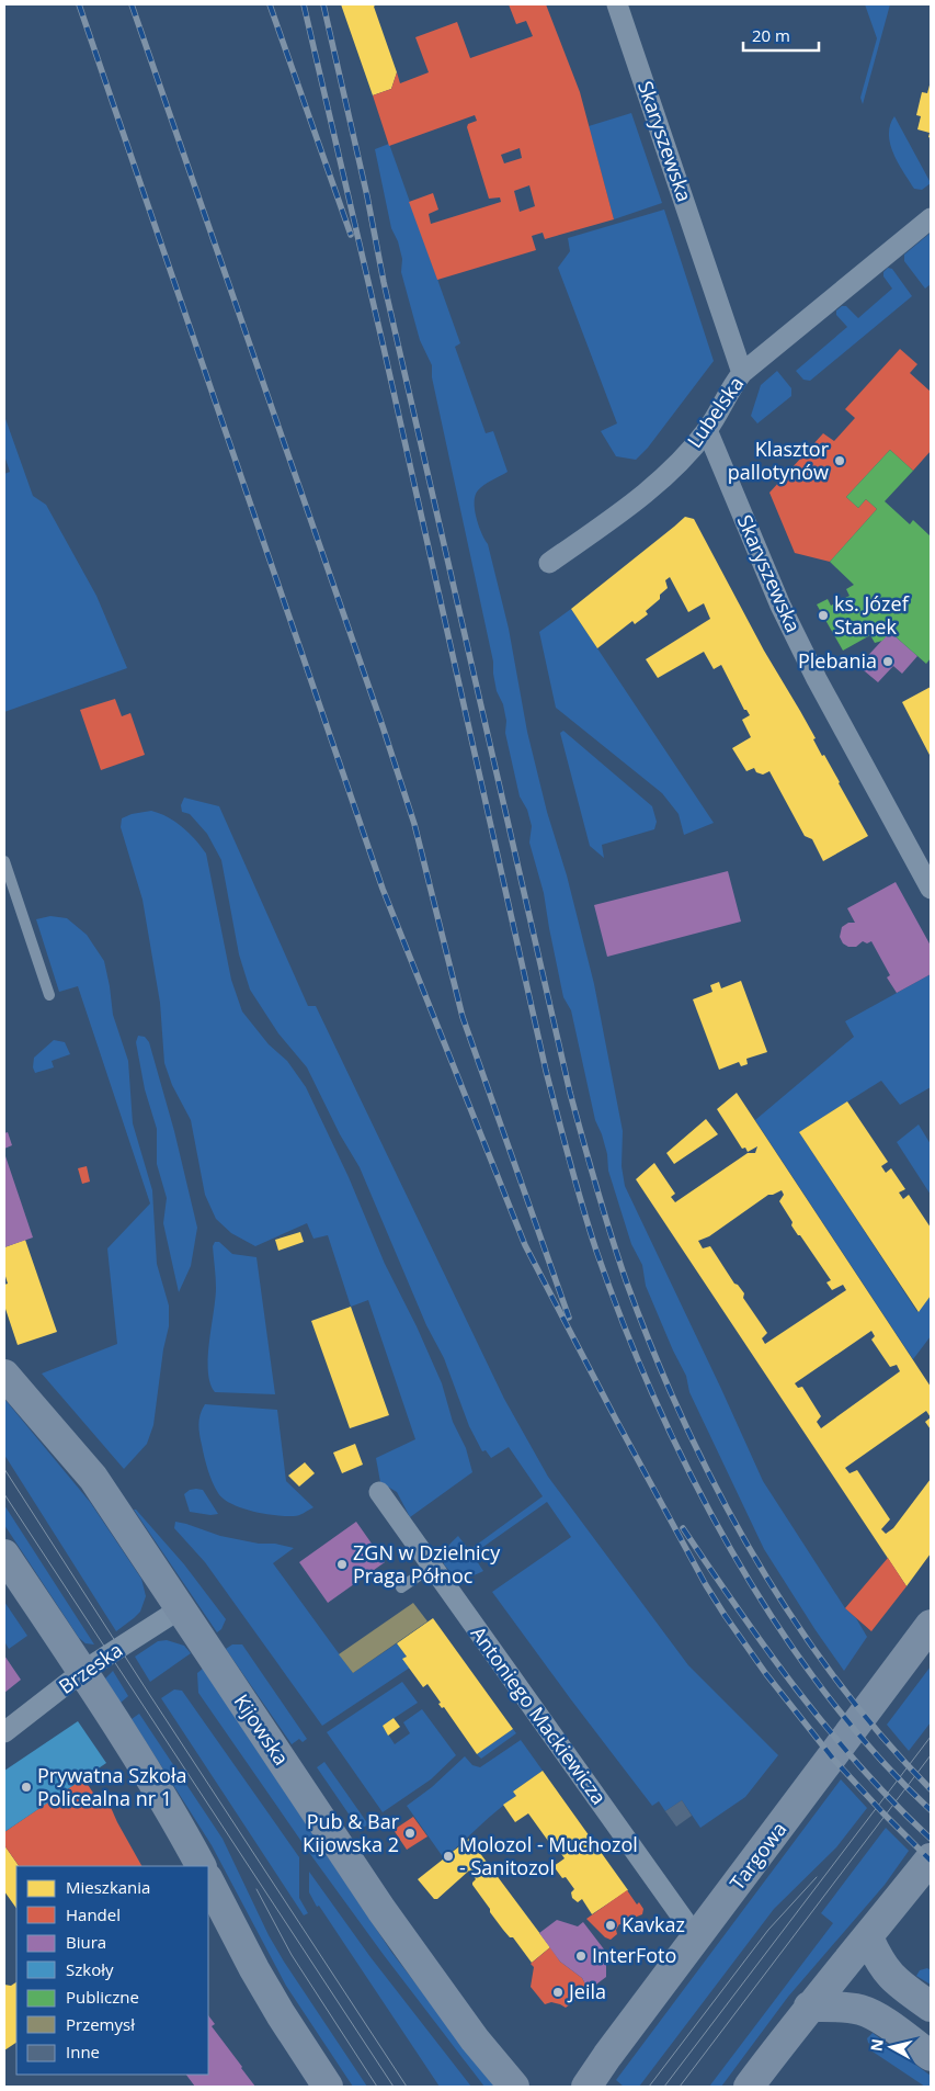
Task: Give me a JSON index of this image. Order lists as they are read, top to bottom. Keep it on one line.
{"streets":{"street":["Skaryszewska","Lubelska","Brzeska","Antoniego Mackiewicza","Kijowska","Targowa"]},"crossings":[["Skaryszewska","Lubelska"],["Brzeska","Kijowska"],["Antoniego Mackiewicza","Targowa"]],"places":["Klasztor pallotynów","ks. Józef Stanek","Plebania","ZGN w Dzielnicy Praga Północ","Prywatna Szkoła Policealna nr 1","Pub & Bar Kijowska 2","Molozol - Muchozol - Sanitozol","Kavkaz","InterFoto","Jeila"],"legend":["Mieszkania","Handel","Biura","Szkoły","Publiczne","Przemysł","Inne"],"scale_bar":"20 m","north":"left"}
